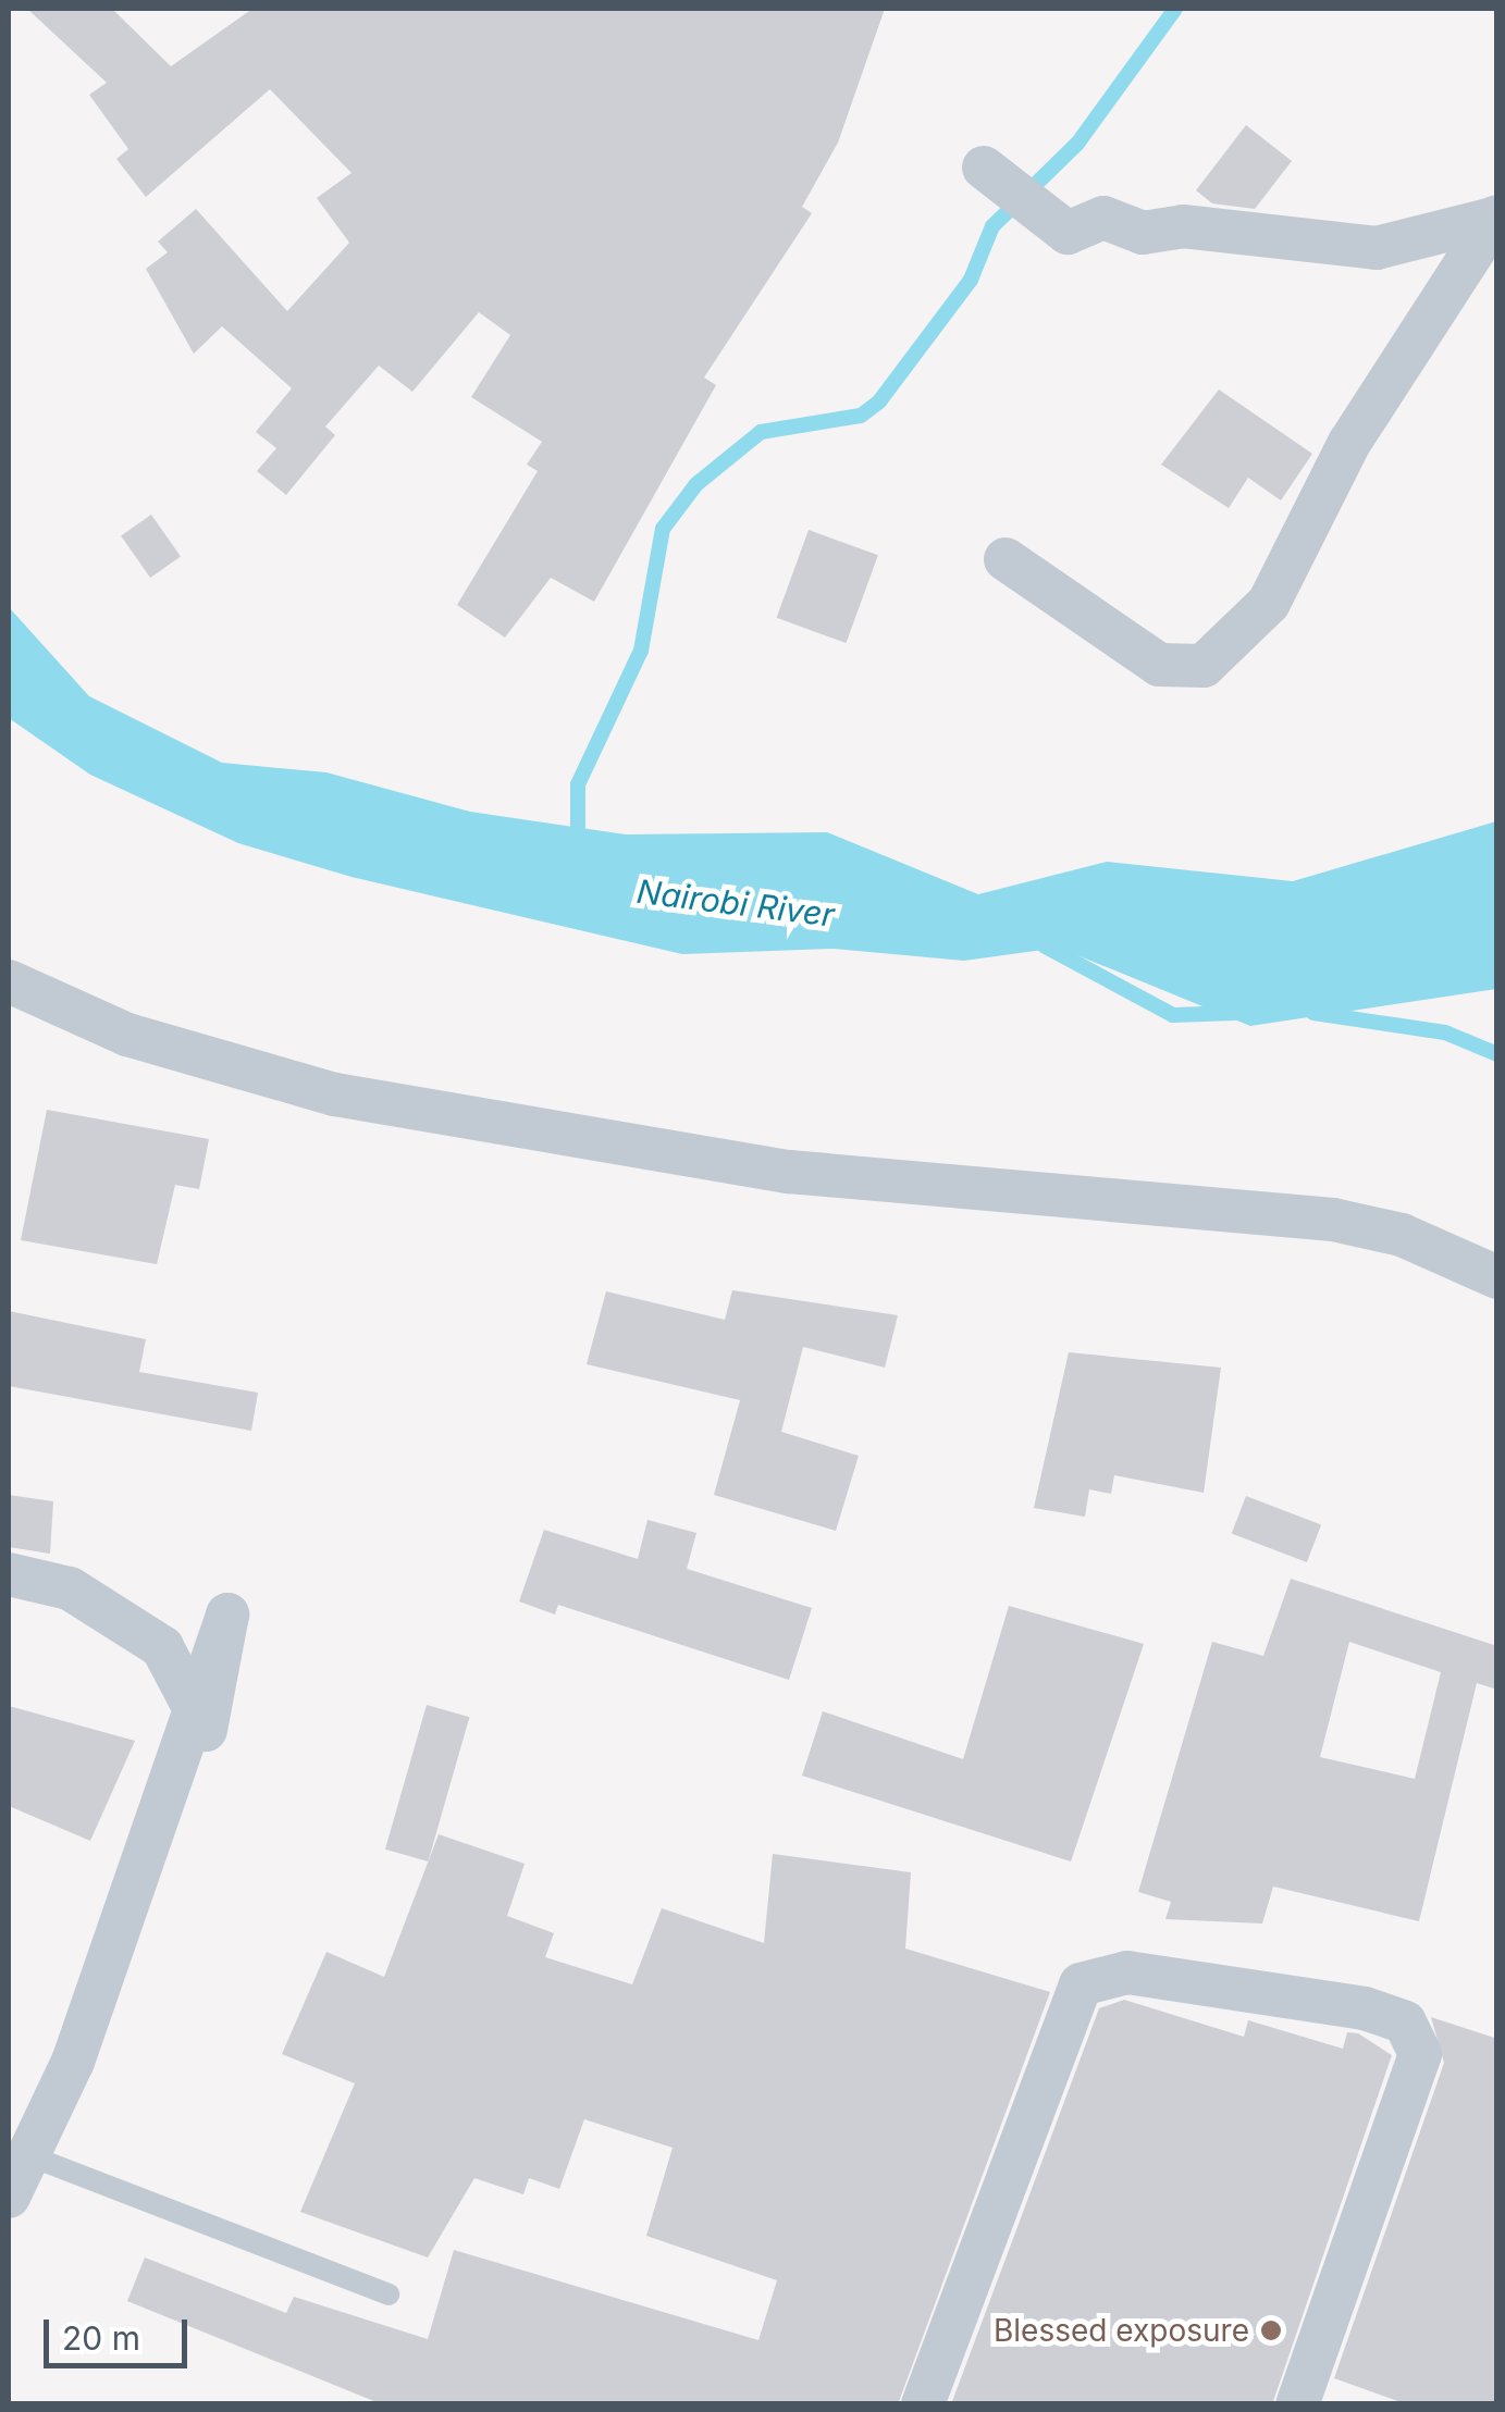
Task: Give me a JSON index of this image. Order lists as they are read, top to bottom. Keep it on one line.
{"water":["Nairobi River"],"places":["Blessed exposure"],"scale_bar":"20 m"}
